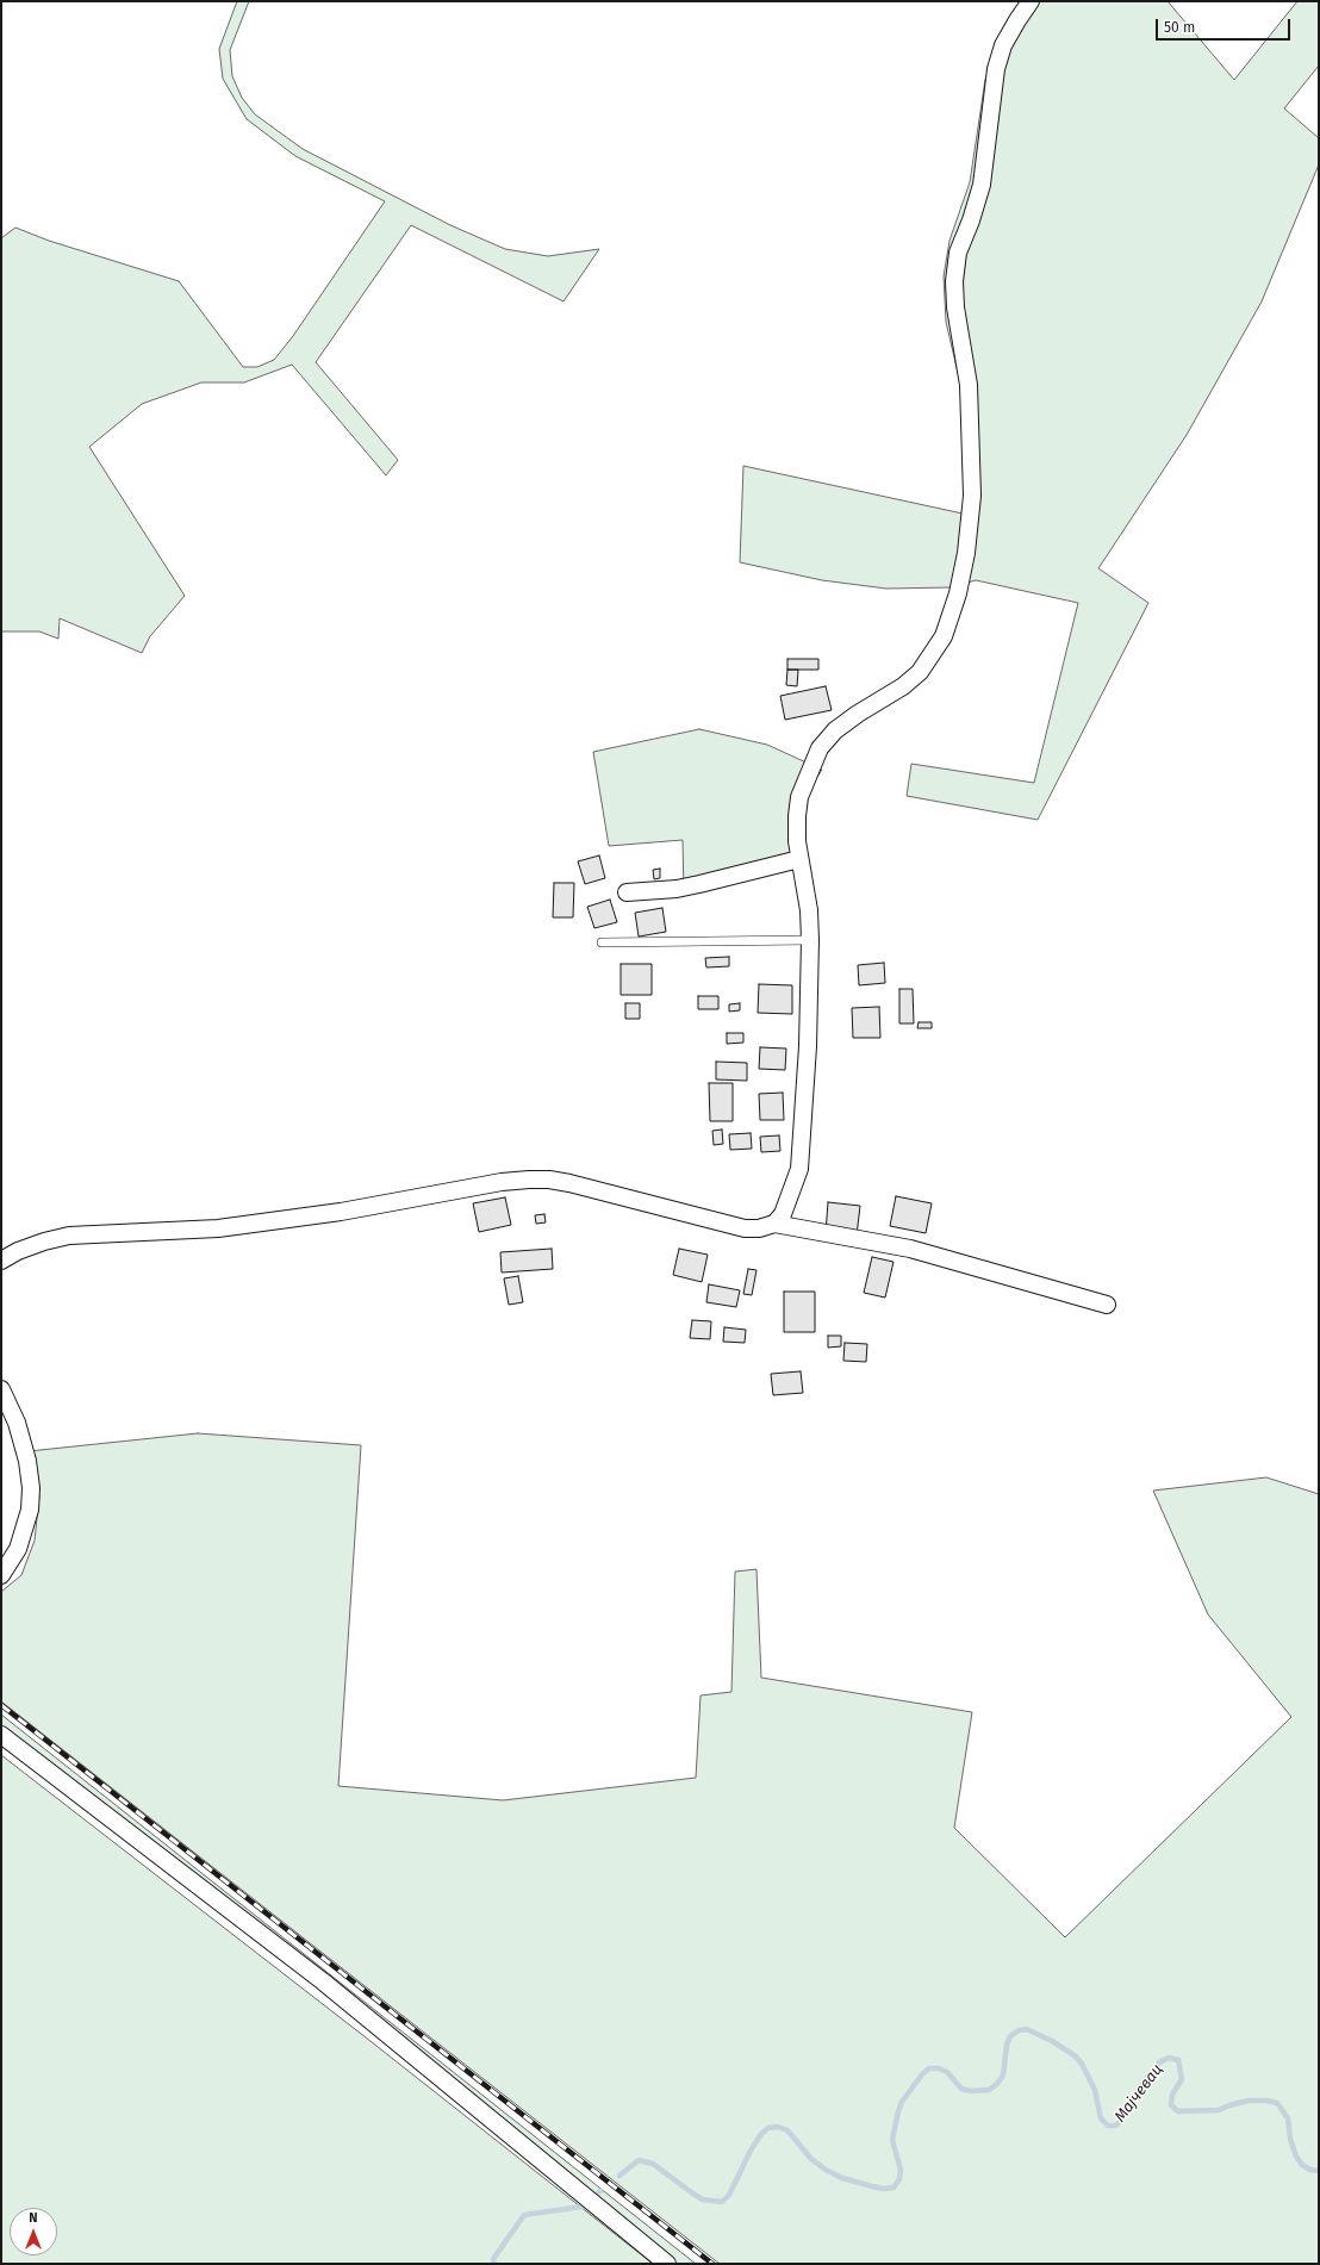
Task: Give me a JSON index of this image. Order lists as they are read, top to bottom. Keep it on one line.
{"water":["Мајчевац"],"scale_bar":"50 m","north":"top"}
